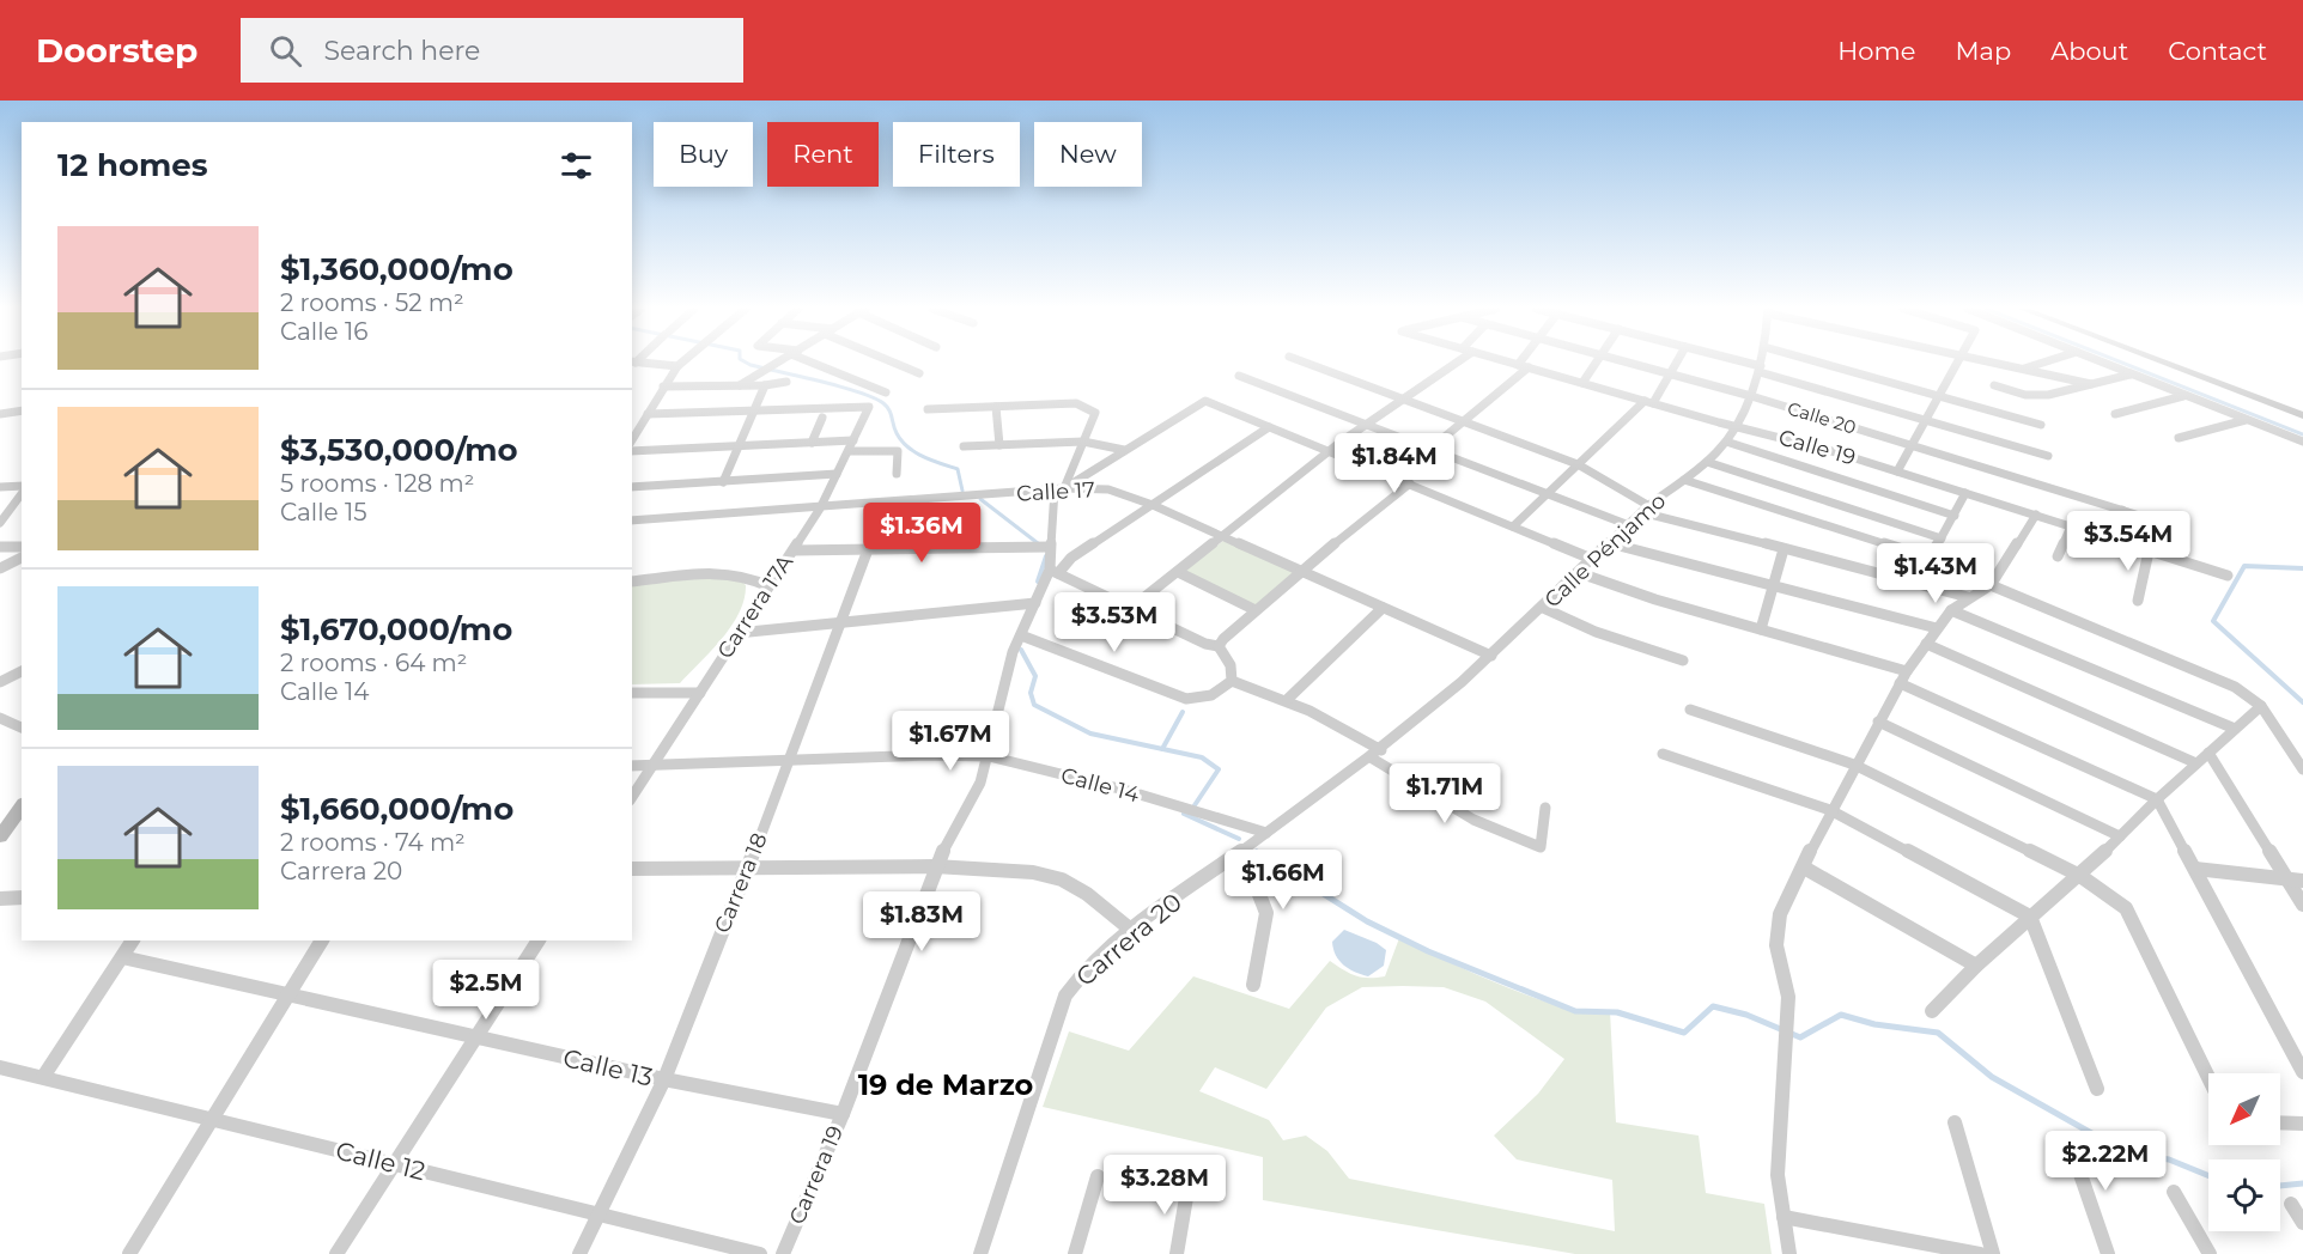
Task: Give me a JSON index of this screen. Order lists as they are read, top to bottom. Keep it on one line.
{"streets":{"street":["Calle 20","Calle 19","Calle 17","Calle Pénjamo","Carrera 17A","Calle 14","Carrera 18","Carrera 20","Calle 13","Calle 12","Carrera 19"]},"crossings":[["Calle 20","Calle Pénjamo"],["Calle 19","Calle Pénjamo"],["Calle 17","Calle Pénjamo"],["Calle 17","Carrera 17A"],["Calle 17","Carrera 18"],["Calle 17","Carrera 19"],["Calle Pénjamo","Carrera 20"],["Carrera 17A","Calle 14"],["Calle 14","Carrera 18"],["Calle 14","Carrera 20"],["Calle 14","Carrera 19"],["Carrera 18","Calle 13"],["Carrera 18","Calle 12"],["Calle 13","Carrera 19"]],"districts":["19 de Marzo"],"north":"bottom left","page":{"header":"Doorstep","search":"Search here","nav":["Home","Map","About","Contact"],"chip":["Buy","Rent","Filters","New"],"heading":"12 homes","list":[{"name":"$1,360,000/mo","note":"2 rooms · 52 m² · Calle 16"},{"name":"$3,530,000/mo","note":"5 rooms · 128 m² · Calle 15"},{"name":"$1,670,000/mo","note":"2 rooms · 64 m² · Calle 14"},{"name":"$1,660,000/mo","note":"2 rooms · 74 m² · Carrera 20"}],"price":["$1.84M","$1.36M","$3.54M","$1.43M","$3.53M","$1.67M","$1.71M","$1.66M","$1.83M","$2.5M","$2.22M","$3.28M"]}}
